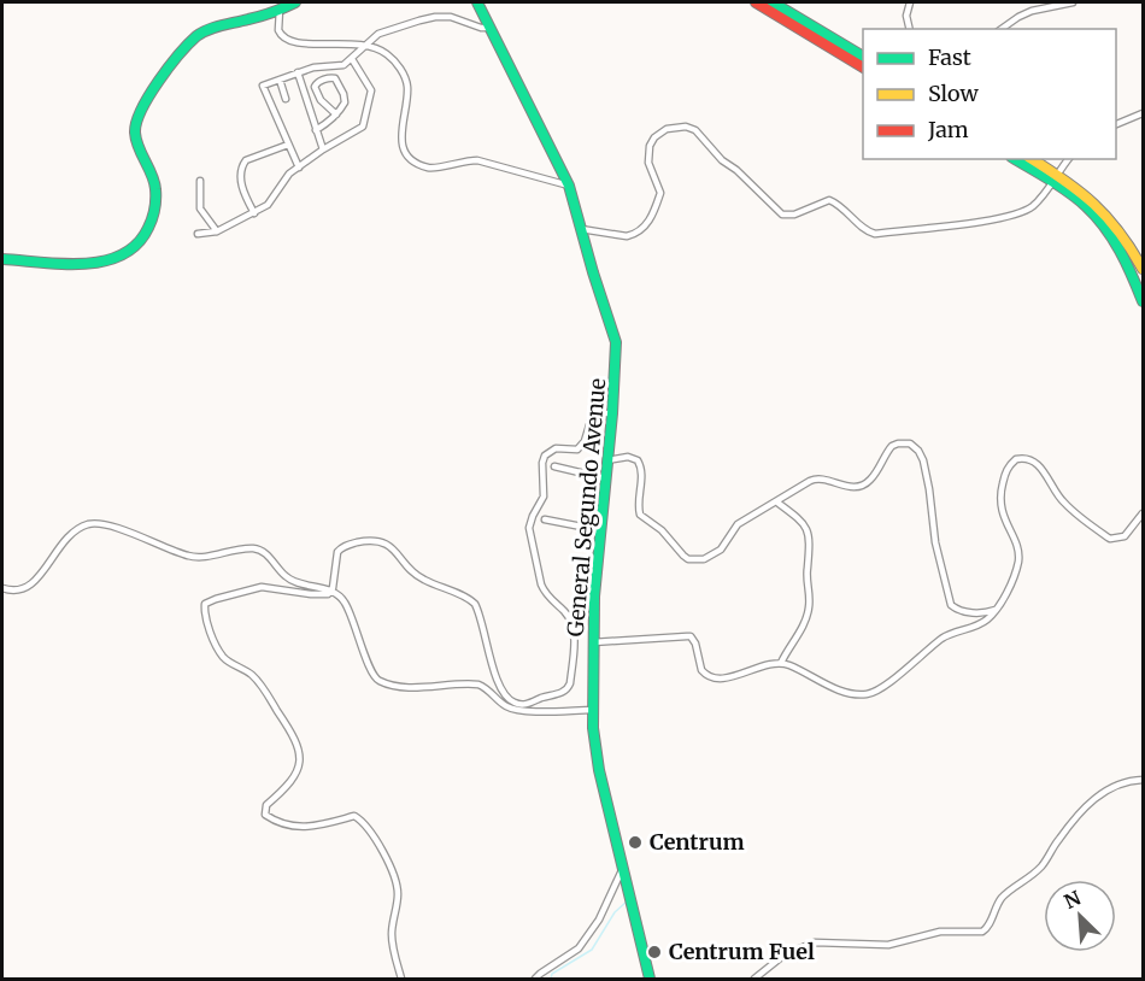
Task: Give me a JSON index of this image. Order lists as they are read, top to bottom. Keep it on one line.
{"streets":{"main road":["General Segundo Avenue"]},"places":["Centrum","Centrum Fuel"],"legend":["Fast","Slow","Jam"],"north":"top left"}
